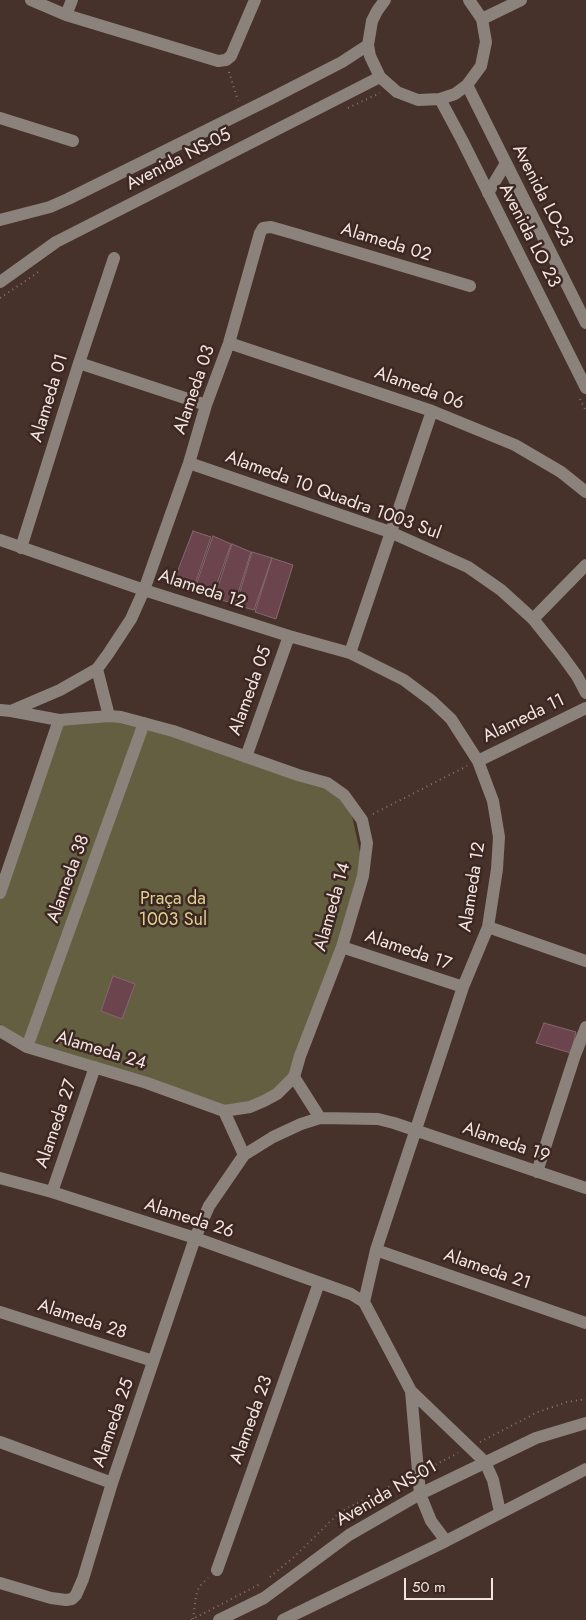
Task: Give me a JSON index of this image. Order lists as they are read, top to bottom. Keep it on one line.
{"streets":{"street":["Avenida NS-05","Avenida LO-23","Avenida LO 23","Alameda 02","Alameda 06","Alameda 03","Alameda 01","Alameda 10 Quadra 1003 Sul","Alameda 12","Alameda 05","Alameda 11","Alameda 38","Alameda 14","Alameda 17","Alameda 24","Alameda 27","Alameda 19","Alameda 26","Alameda 21","Alameda 28","Alameda 23","Alameda 25","Avenida NS-01"]},"crossings":[["Alameda 02","Alameda 03"],["Alameda 06","Alameda 03"],["Alameda 03","Alameda 10 Quadra 1003 Sul"],["Alameda 03","Alameda 12"],["Alameda 01","Alameda 12"],["Alameda 12","Alameda 05"],["Alameda 12","Alameda 11"],["Alameda 12","Alameda 17"],["Alameda 12","Alameda 19"],["Alameda 12","Alameda 26"],["Alameda 12","Alameda 21"],["Alameda 05","Alameda 14"],["Alameda 38","Alameda 14"],["Alameda 38","Alameda 24"],["Alameda 14","Alameda 17"],["Alameda 14","Alameda 24"],["Alameda 24","Alameda 27"],["Alameda 27","Alameda 26"],["Alameda 26","Alameda 23"],["Alameda 26","Alameda 25"],["Alameda 28","Alameda 25"]],"parks":["Praça da 1003 Sul"],"scale_bar":"50 m"}
